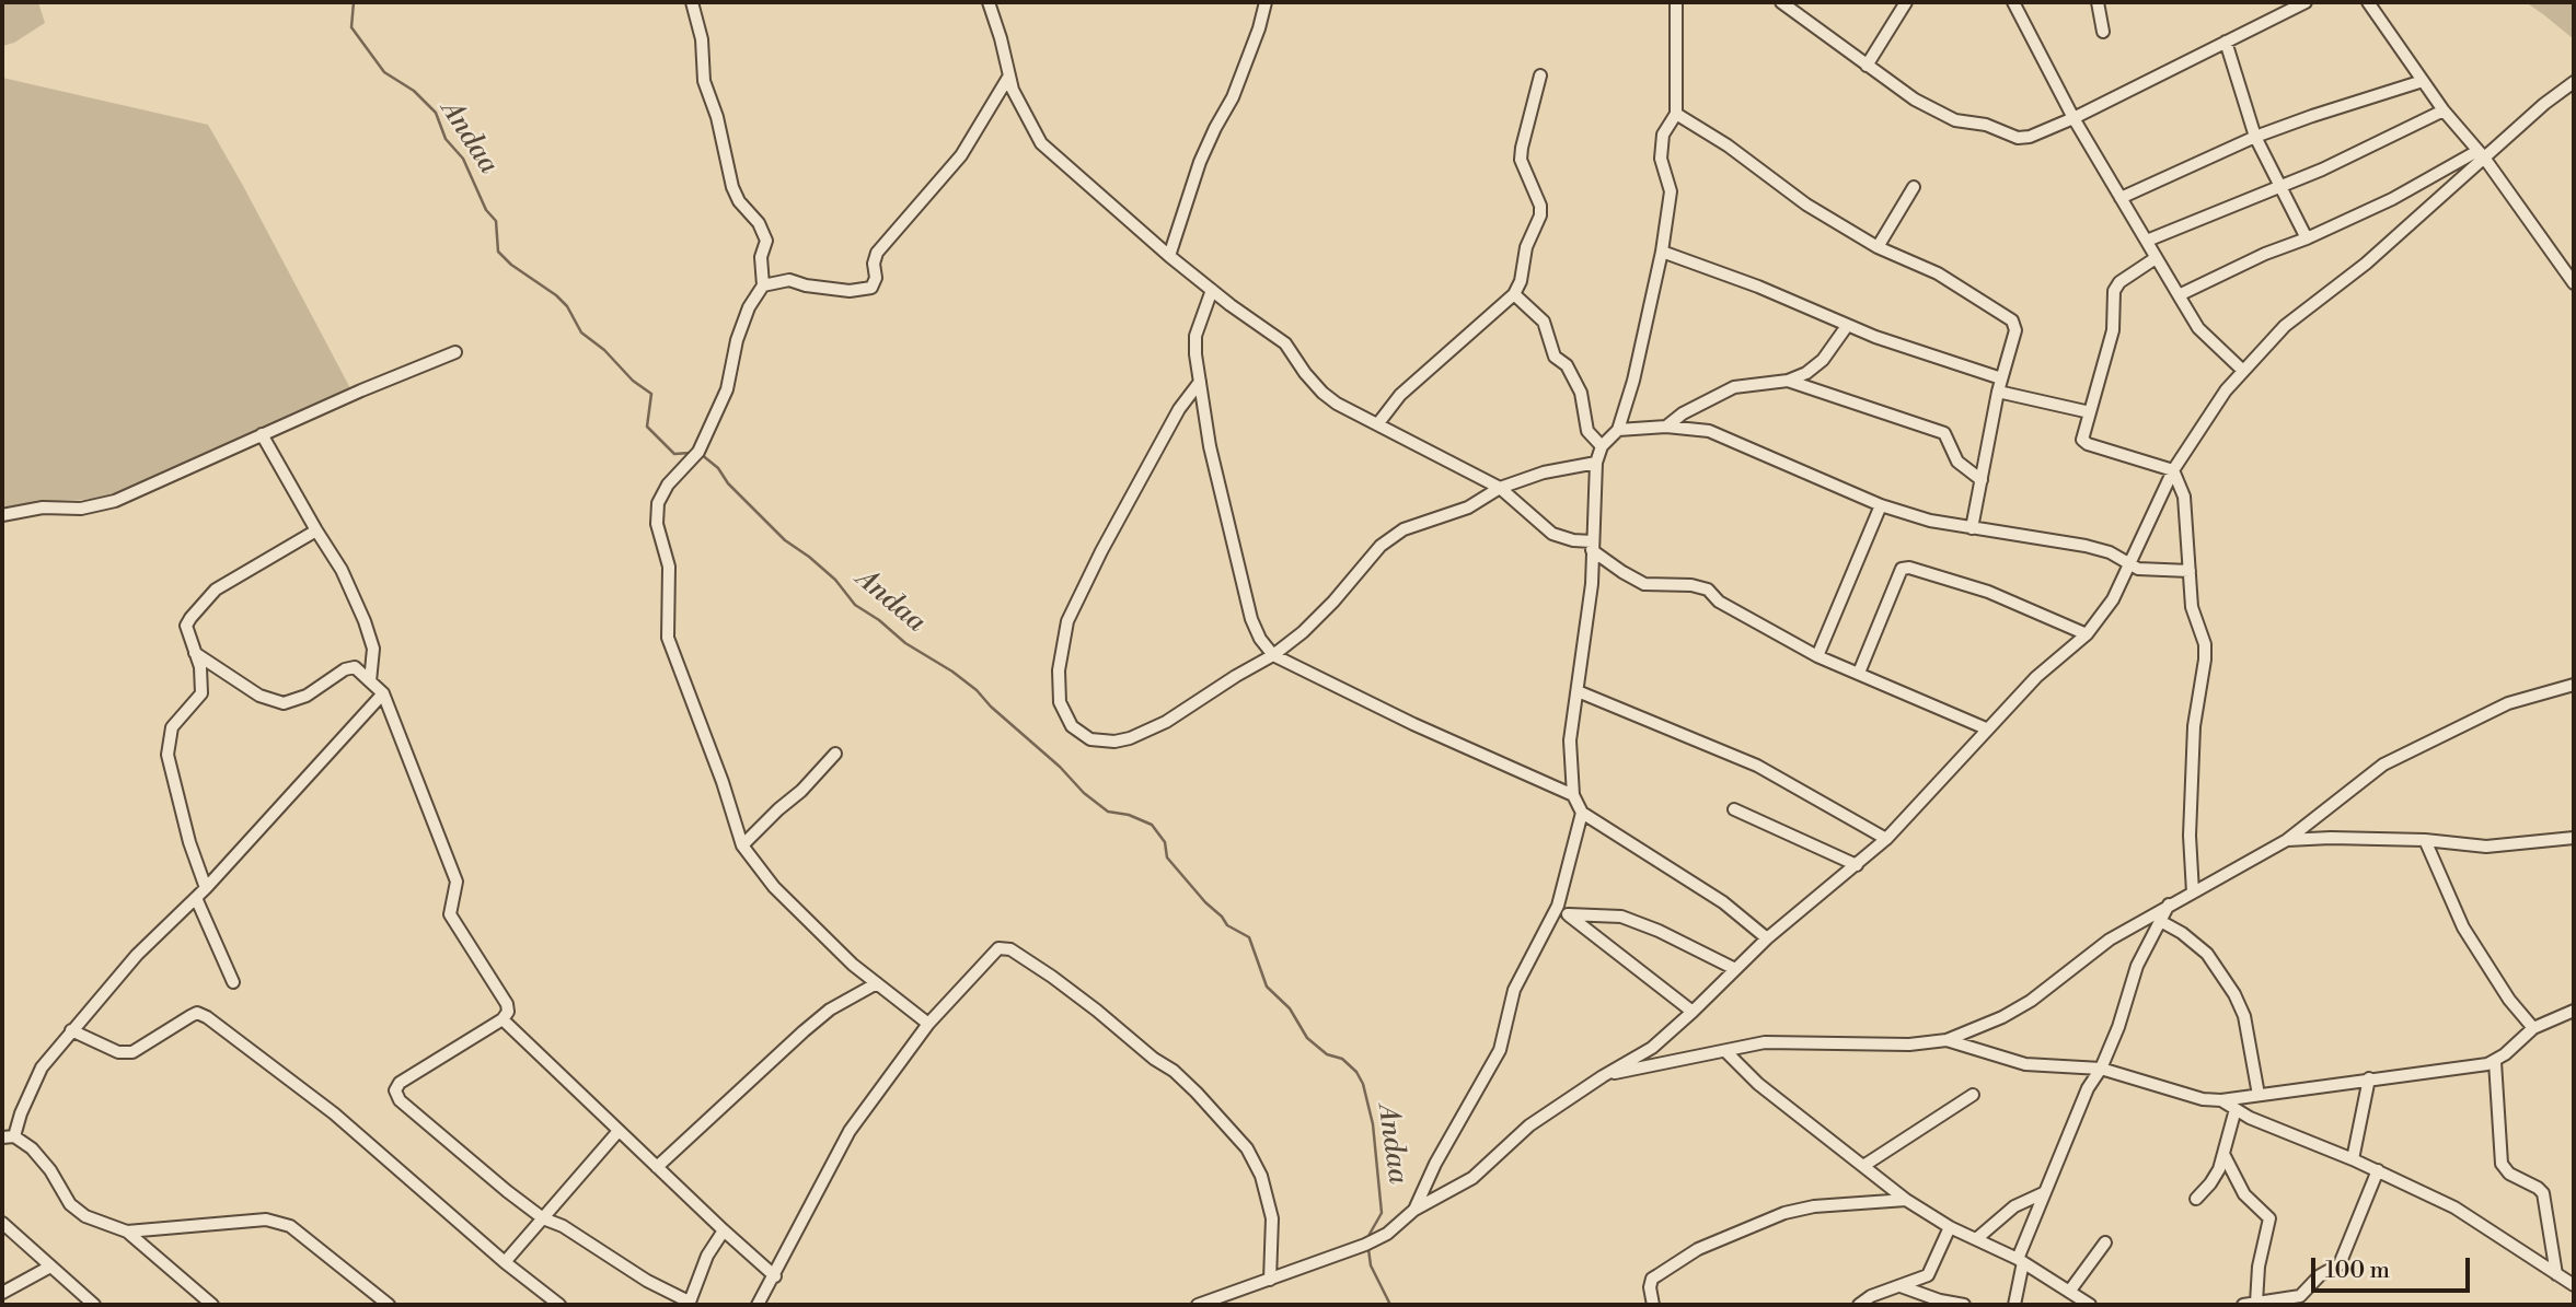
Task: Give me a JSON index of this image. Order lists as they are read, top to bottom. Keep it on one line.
{"water":["Andaa"],"scale_bar":"100 m"}
